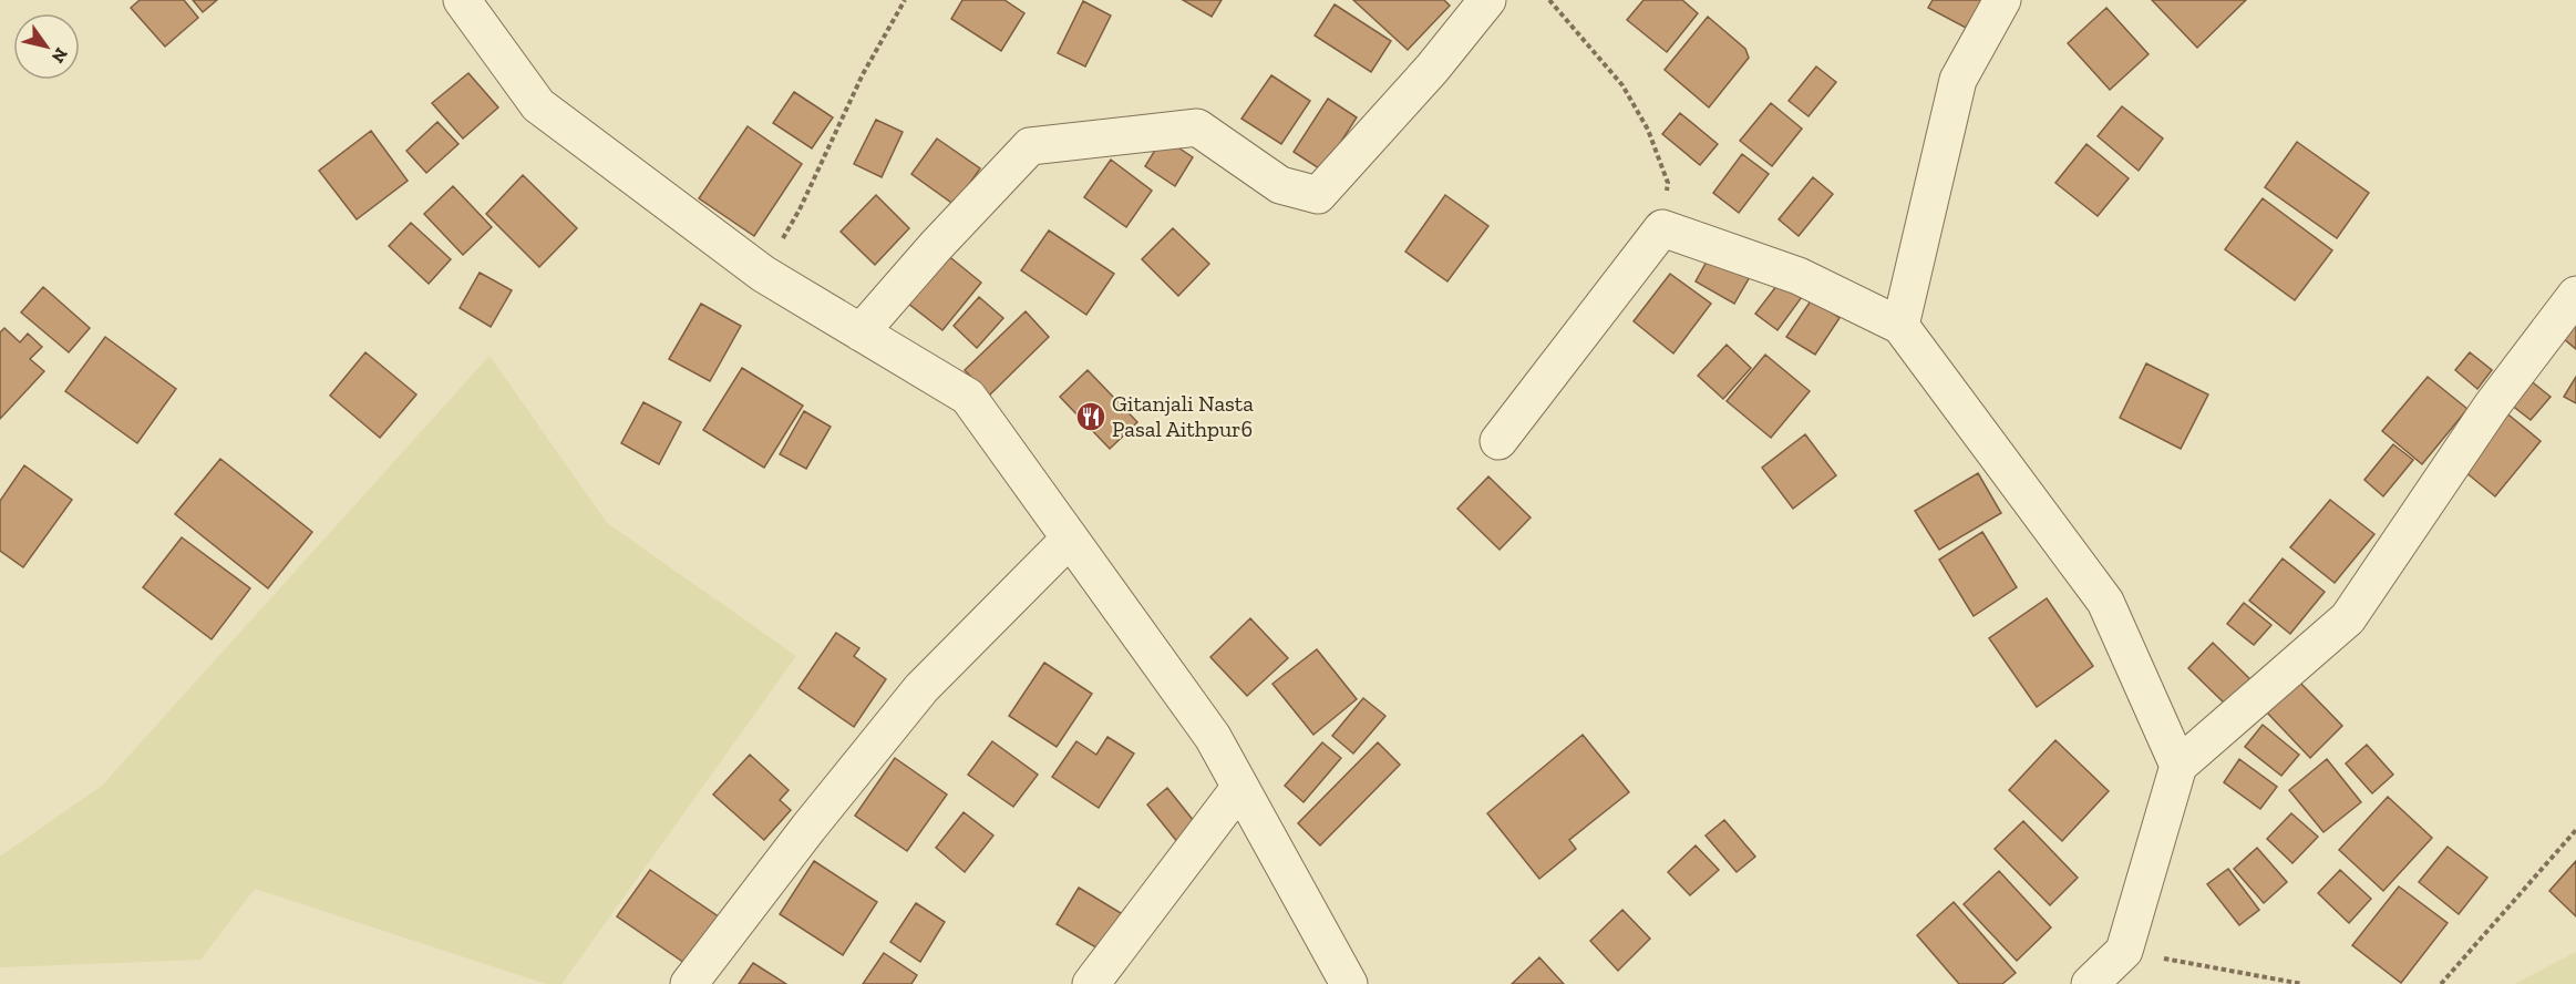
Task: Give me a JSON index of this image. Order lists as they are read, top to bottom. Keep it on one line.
{"places":{"restaurant":["Gitanjali Nasta Pasal Aithpur6"]},"north":"bottom right"}
